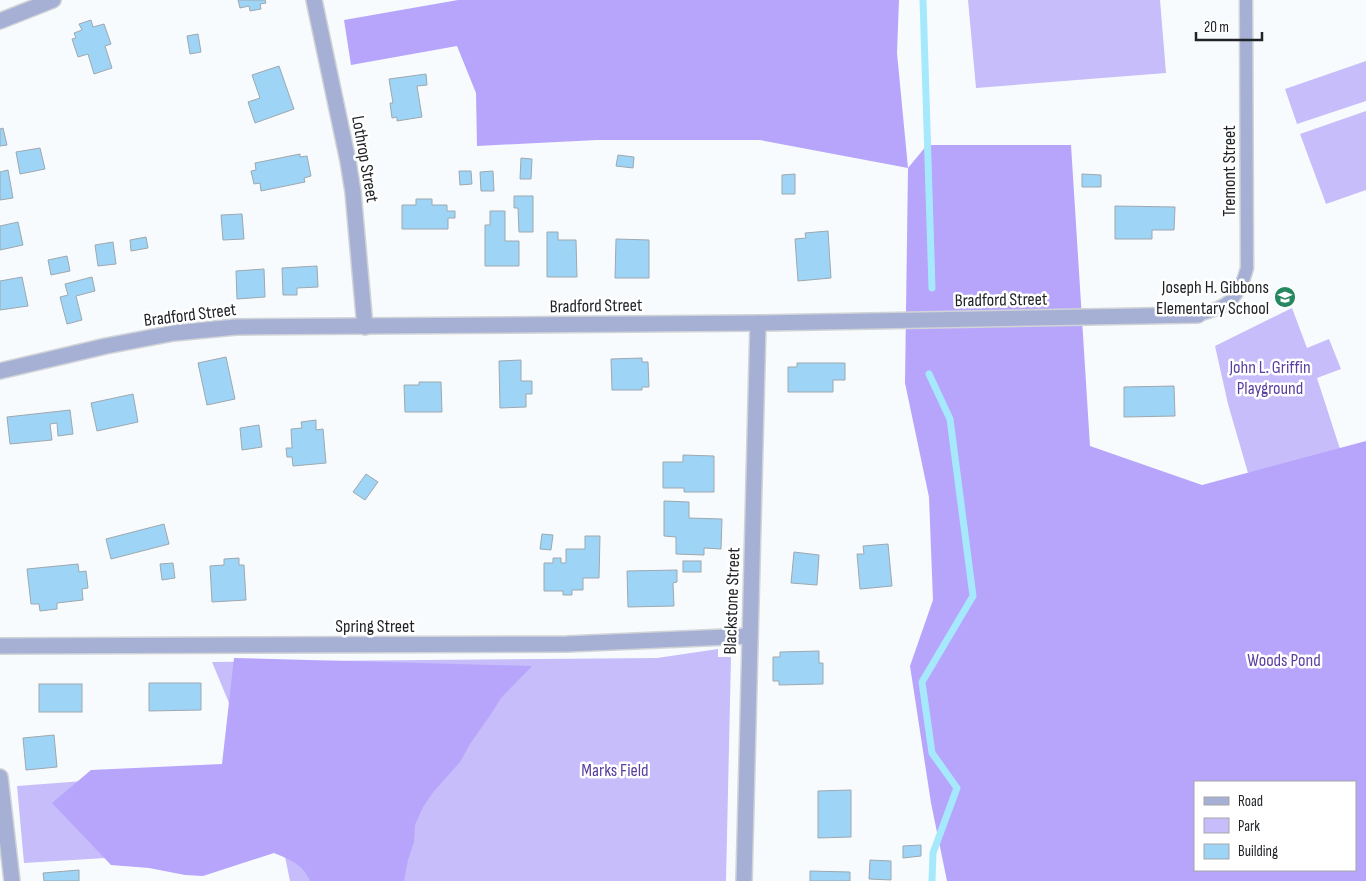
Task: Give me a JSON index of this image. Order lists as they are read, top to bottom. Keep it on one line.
{"streets":{"street":["Lothrop Street","Bradford Street","Blackstone Street","Spring Street"],"lane":["Tremont Street"]},"crossings":[["Lothrop Street","Bradford Street"],["Tremont Street","Bradford Street"],["Bradford Street","Blackstone Street"],["Blackstone Street","Spring Street"]],"parks":["John L. Griffin Playground","Woods Pond","Marks Field"],"places":{"school or university":["Joseph H. Gibbons Elementary School"]},"legend":["Road","Park","Building"],"scale_bar":"20 m"}
